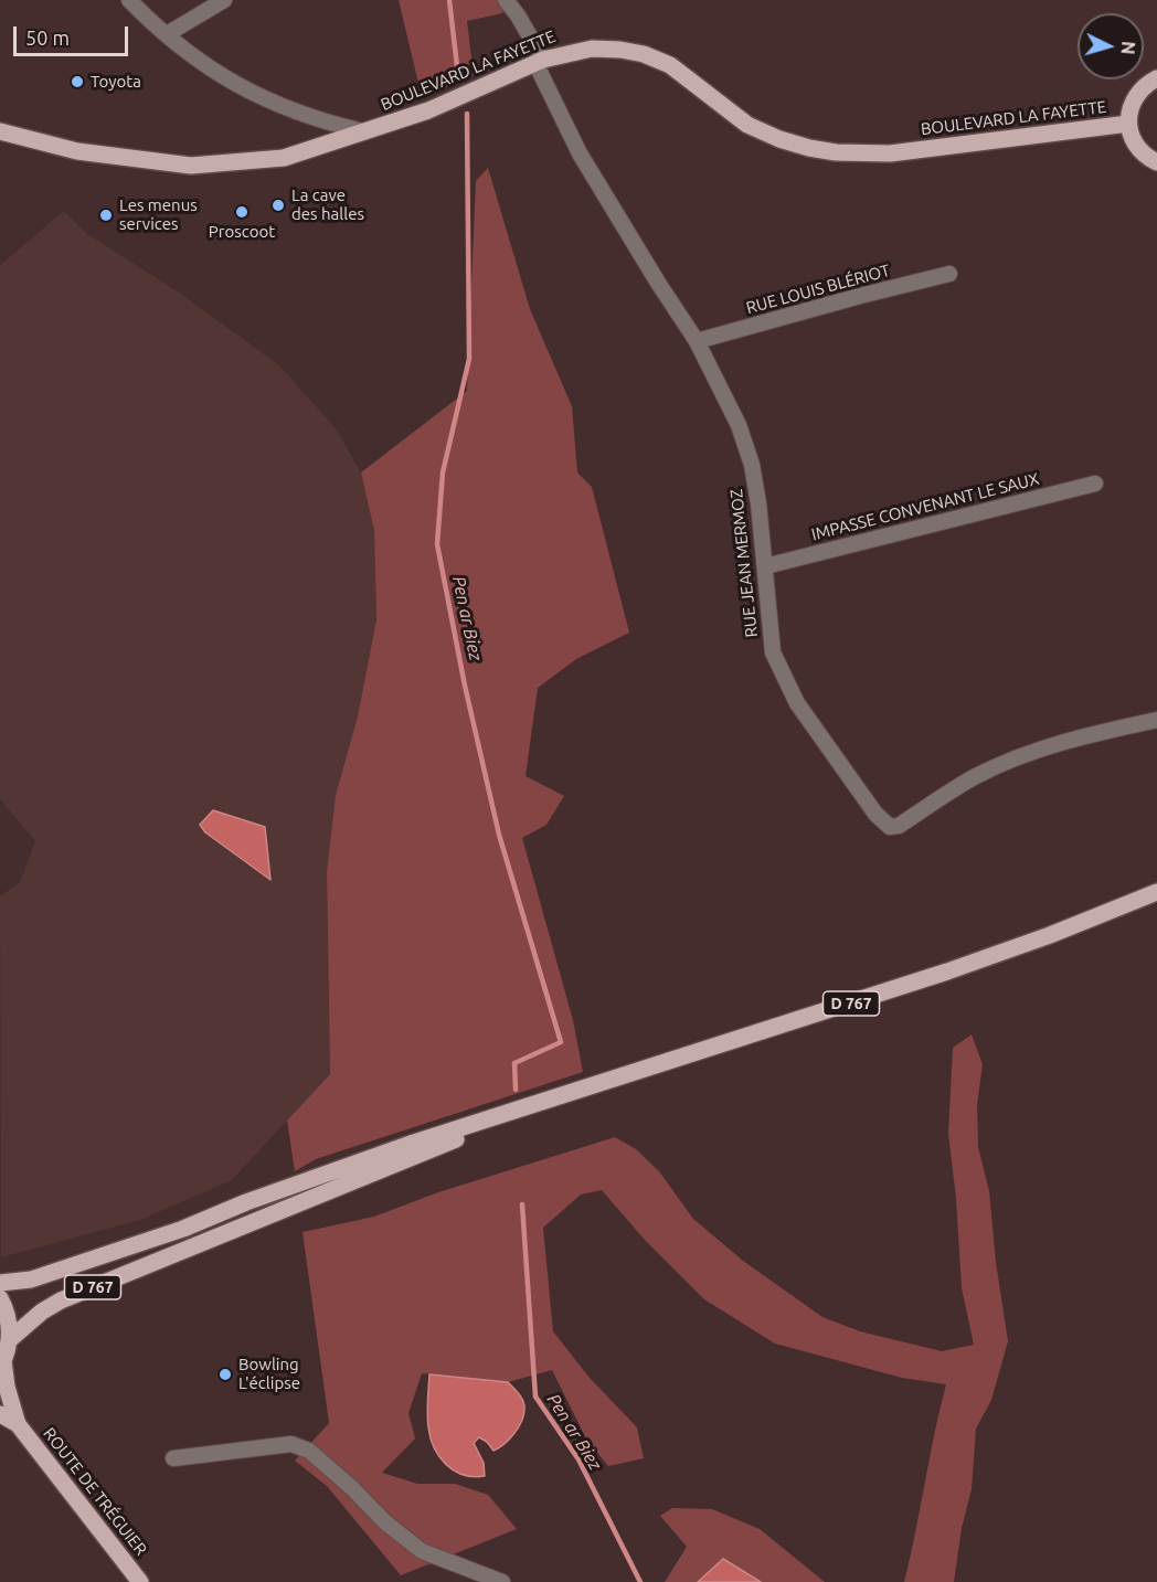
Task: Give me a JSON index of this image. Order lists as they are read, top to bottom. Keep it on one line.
{"streets":{"main road":["BOULEVARD LA FAYETTE","D 767","ROUTE DE TRÉGUIER"],"street":["RUE LOUIS BLÉRIOT","IMPASSE CONVENANT LE SAUX","RUE JEAN MERMOZ"]},"crossings":[["BOULEVARD LA FAYETTE","RUE JEAN MERMOZ"],["RUE LOUIS BLÉRIOT","RUE JEAN MERMOZ"],["IMPASSE CONVENANT LE SAUX","RUE JEAN MERMOZ"]],"water":["Pen ar Biez"],"places":["Toyota","La cave des halles","Proscoot","Les menus services","Bowling L'éclipse"],"scale_bar":"50 m","north":"right"}
